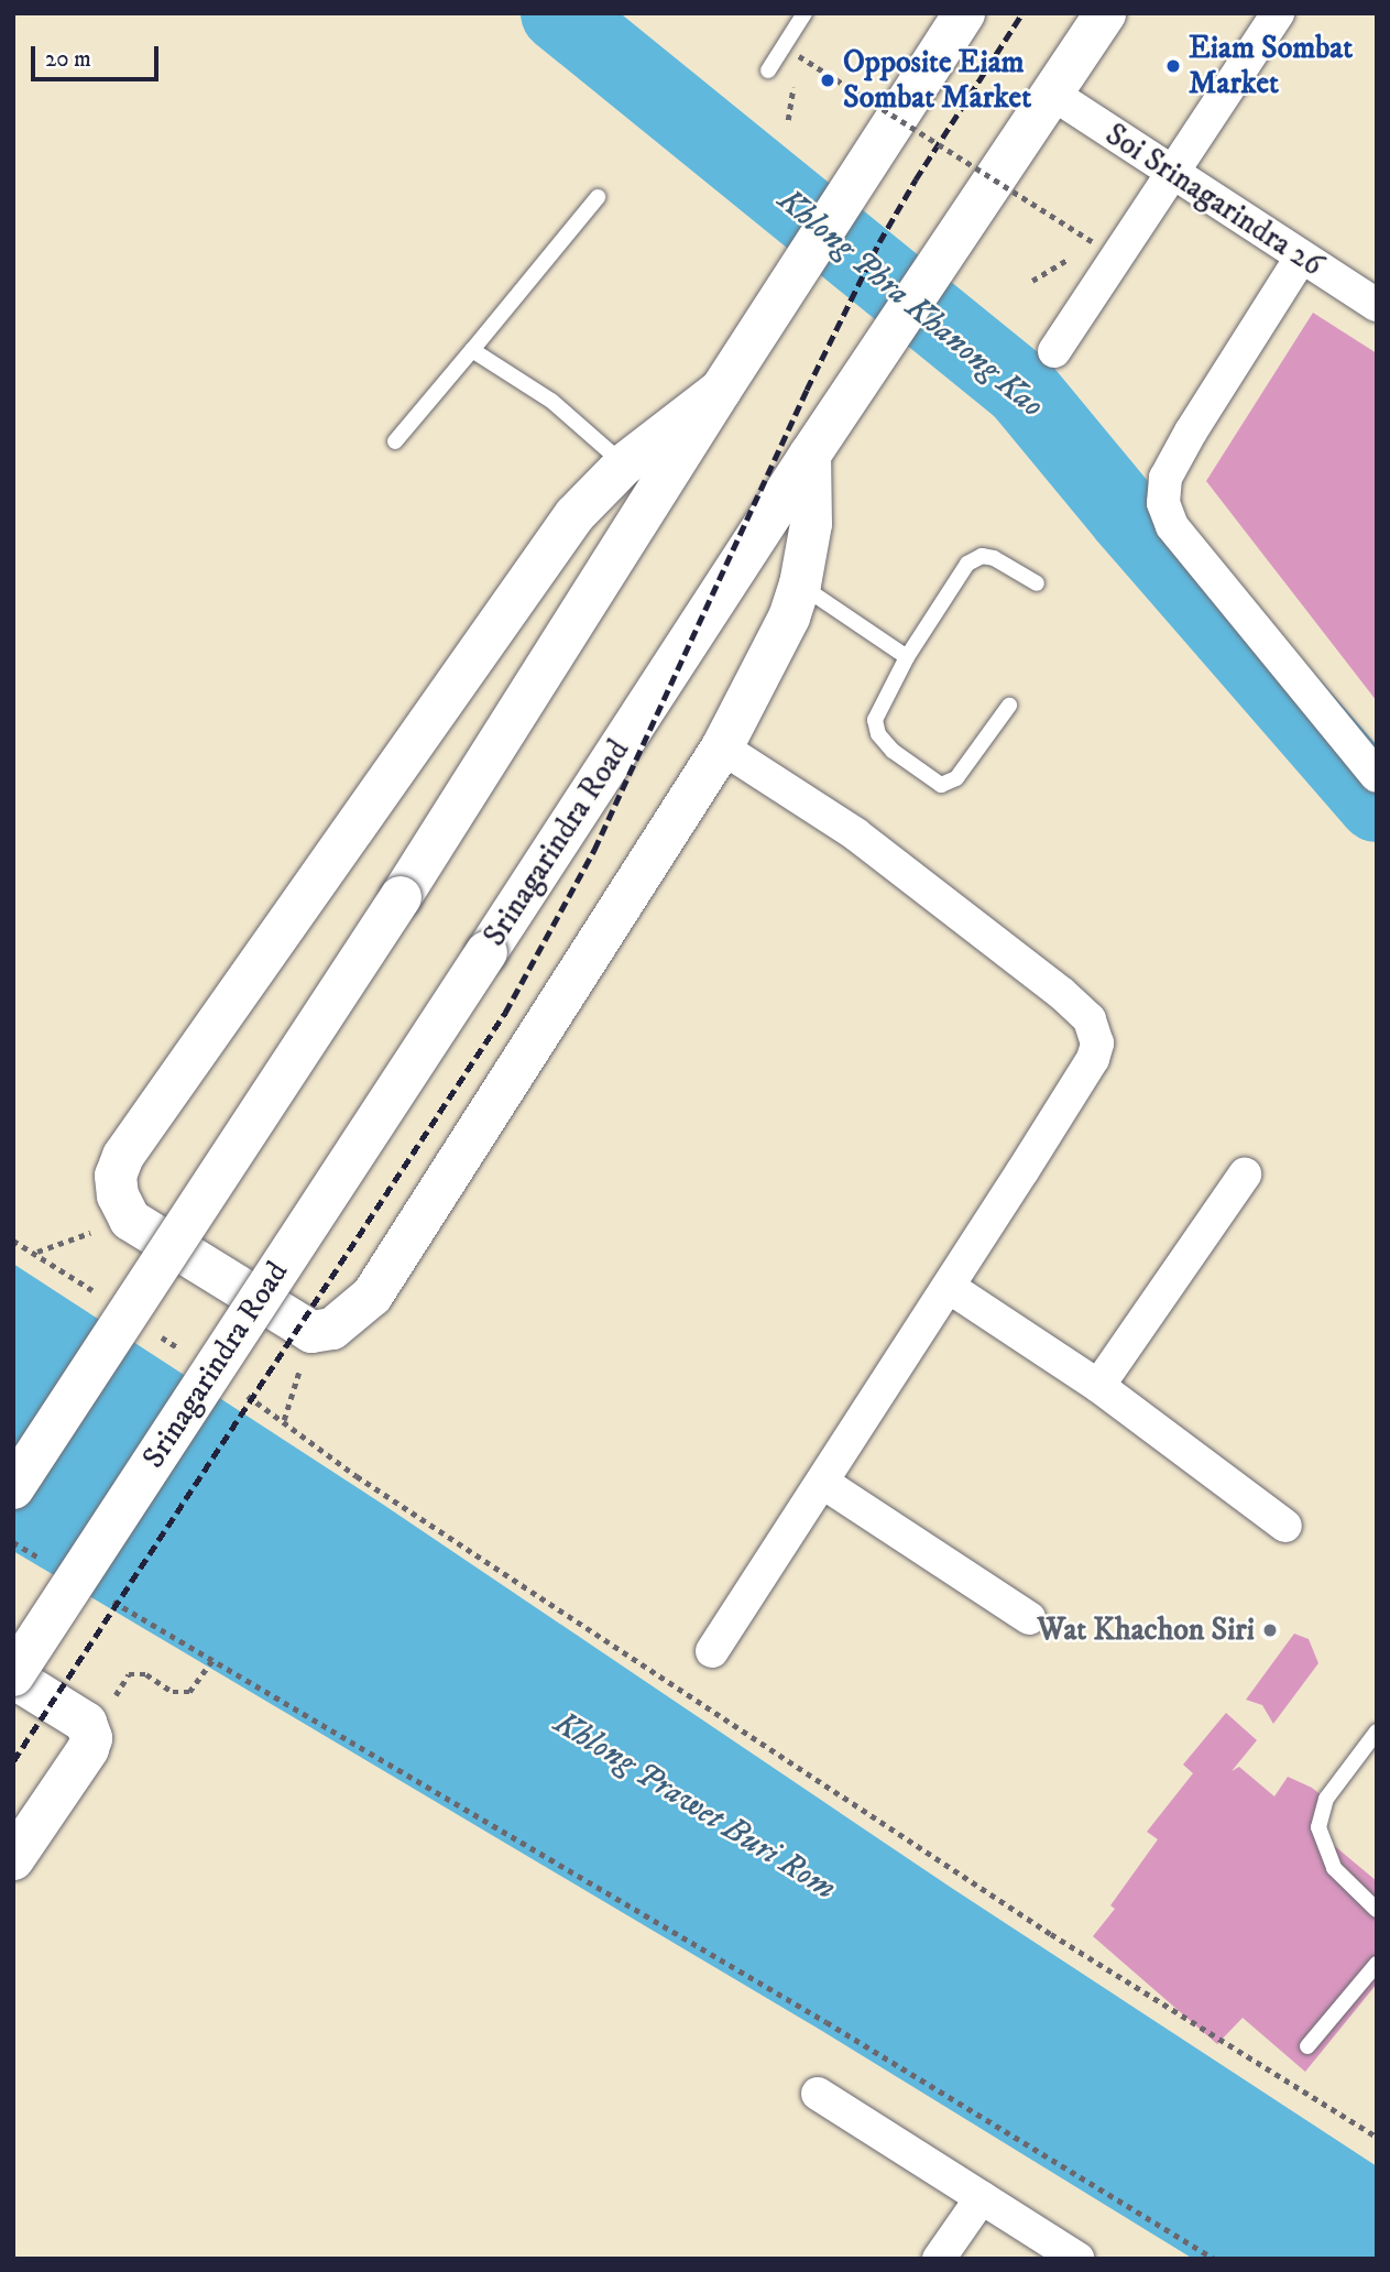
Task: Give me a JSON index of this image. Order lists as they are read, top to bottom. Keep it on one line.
{"streets":{"main road":["Srinagarindra Road"],"street":["Soi Srinagarindra 26"]},"crossings":[["Soi Srinagarindra 26","Srinagarindra Road"]],"water":["Khlong Phra Khanong Kao","Khlong Prawet Buri Rom"],"places":["Eiam Sombat Market","Opposite Eiam Sombat Market","Wat Khachon Siri"],"scale_bar":"20 m"}
